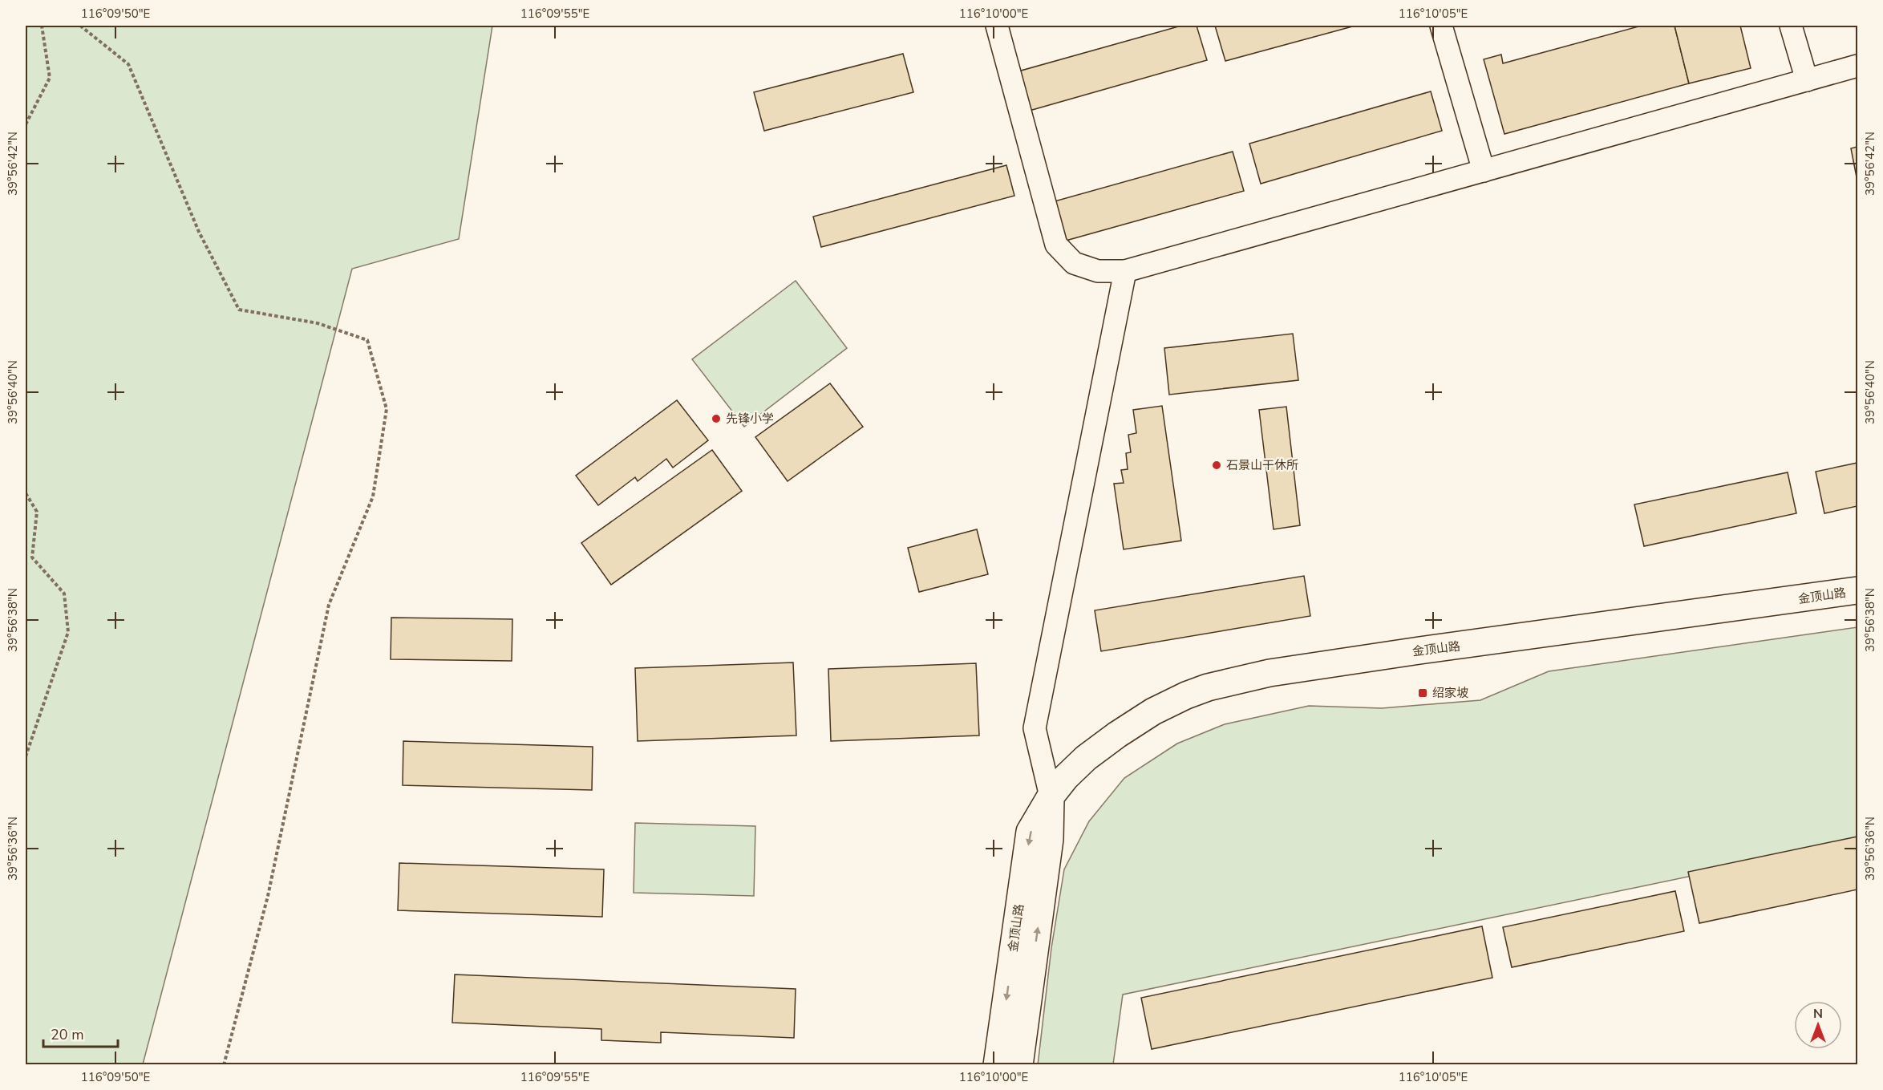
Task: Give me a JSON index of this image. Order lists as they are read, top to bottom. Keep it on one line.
{"streets":{"street":["金顶山路"]},"places":{"other":["先锋小学","石景山干休所"],"transit":["绍家坡"]},"scale_bar":"20 m","north":"top","coordinates":["116°09'50\"E","116°09'55\"E","116°10'00\"E","116°10'05\"E","39°56'42\"N","39°56'40\"N","39°56'38\"N","39°56'36\"N"]}
